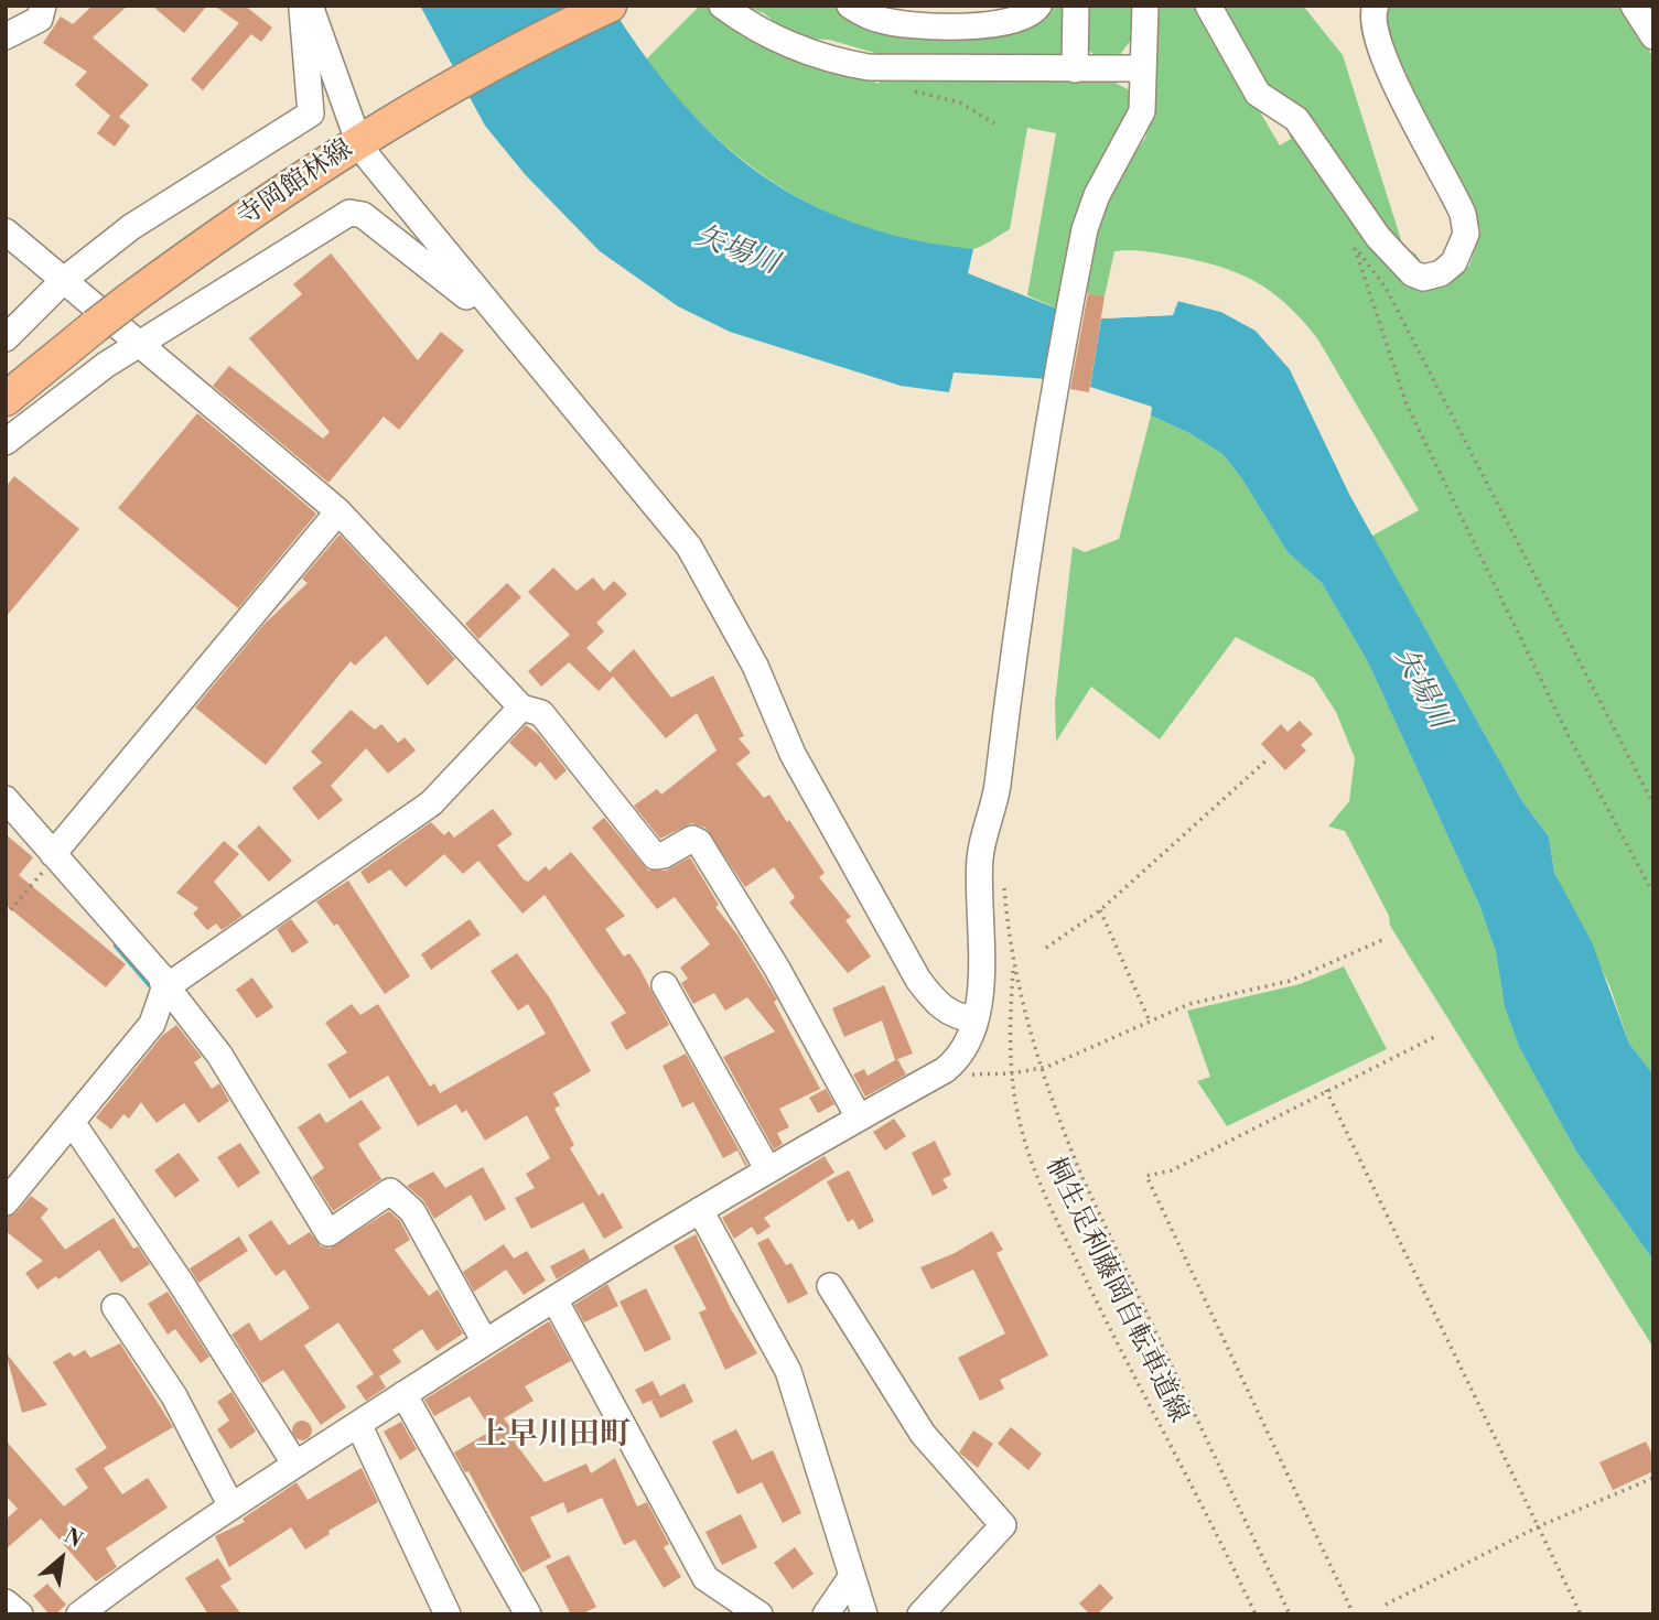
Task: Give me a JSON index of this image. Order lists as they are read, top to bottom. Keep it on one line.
{"streets":{"main road":["寺岡館林線"],"path":["桐生足利藤岡自転車道線"]},"districts":["上早川田町"],"water":["矢場川"],"north":"top right"}
